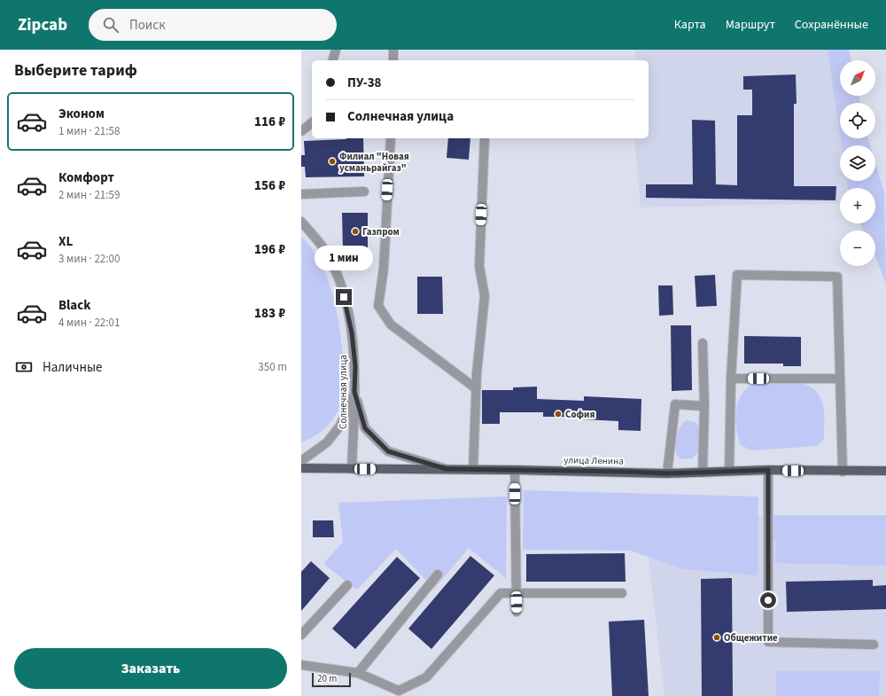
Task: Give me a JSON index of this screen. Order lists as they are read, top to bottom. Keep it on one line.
{"streets":{"main road":["улица Ленина"],"street":["Солнечная улица"]},"crossings":[["Солнечная улица","улица Ленина"]],"places":["Филиал \"Новая усманьрайгаз\"","Газпром","София","Общежитие"],"scale_bar":"20 m","north":"top right","page":{"header":"Zipcab","search":"Поиск","nav":["Карта","Маршрут","Сохранённые"],"heading":"Выберите тариф","map_buttons":["+","−"],"banner":["ПУ-38","Солнечная улица"],"list":[{"name":"Эконом","note":"1 мин · 21:58","value":"116 ₽"},{"name":"Комфорт","note":"2 мин · 21:59","value":"156 ₽"},{"name":"XL","note":"3 мин · 22:00","value":"196 ₽"},{"name":"Black","note":"4 мин · 22:01","value":"183 ₽"}],"bubble":"1 мин","pay":["Наличные","350 m"],"buttons":"Заказать","scale":"20 m"}}
